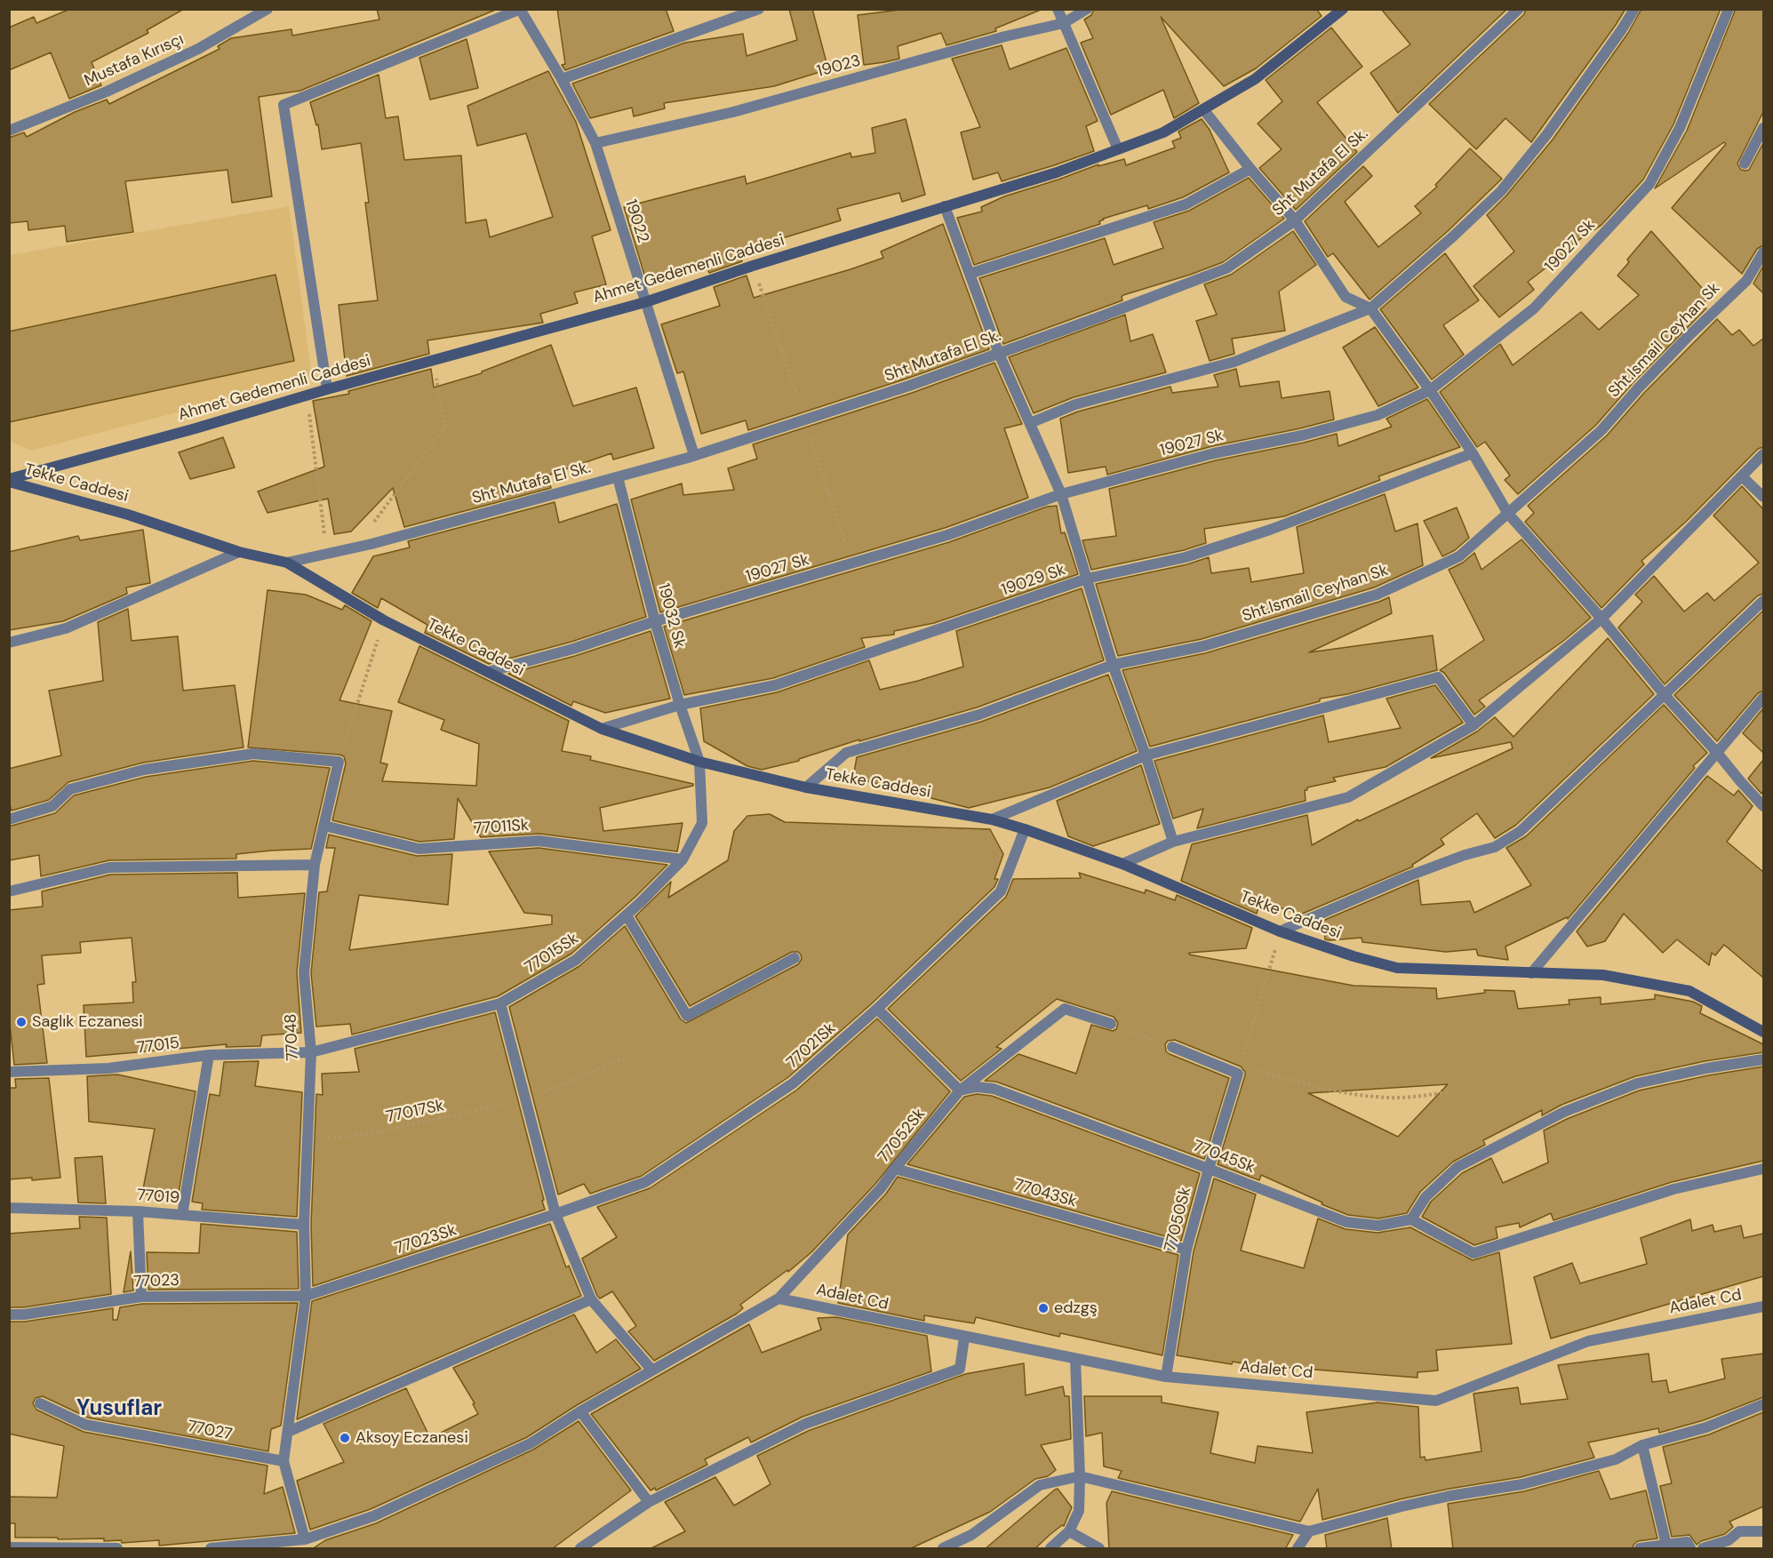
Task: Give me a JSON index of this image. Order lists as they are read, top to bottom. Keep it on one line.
{"streets":{"street":["Mustafa Kırısçı","19023","Sht Mutafa El Sk.","19022","19027 Sk","Ahmet Gedemenli Caddesi","Sht.Ismail Ceyhan Sk","Tekke Caddesi","19029 Sk","19032 Sk","77011Sk","77015Sk","77048","77015","77021Sk","77052Sk","77045Sk","77043Sk","77019","77050Sk","77023Sk","77023","Adalet Cd","77027"],"path":["77017Sk"]},"crossings":[["19023","19022"],["Sht Mutafa El Sk.","19022"],["Sht Mutafa El Sk.","Tekke Caddesi"],["Sht Mutafa El Sk.","19032 Sk"],["19022","Ahmet Gedemenli Caddesi"],["19027 Sk","Tekke Caddesi"],["19027 Sk","19032 Sk"],["Ahmet Gedemenli Caddesi","Tekke Caddesi"],["Sht.Ismail Ceyhan Sk","Tekke Caddesi"],["Tekke Caddesi","19029 Sk"],["Tekke Caddesi","19032 Sk"],["Tekke Caddesi","77015Sk"],["Tekke Caddesi","77021Sk"],["19029 Sk","19032 Sk"],["19032 Sk","77015Sk"],["77011Sk","77015Sk"],["77011Sk","77048"],["77015Sk","77048"],["77015Sk","77015"],["77048","77015"],["77048","77017Sk"],["77048","77019"],["77048","77023Sk"],["77048","77023"],["77048","77027"],["77021Sk","77023Sk"],["77052Sk","77045Sk"],["77052Sk","77043Sk"],["77052Sk","Adalet Cd"],["77045Sk","77050Sk"],["77043Sk","77050Sk"],["77050Sk","Adalet Cd"],["77023Sk","77023"]],"districts":["Yusuflar"],"places":["Saglık Eczanesi","edzgş","Aksoy Eczanesi"]}
